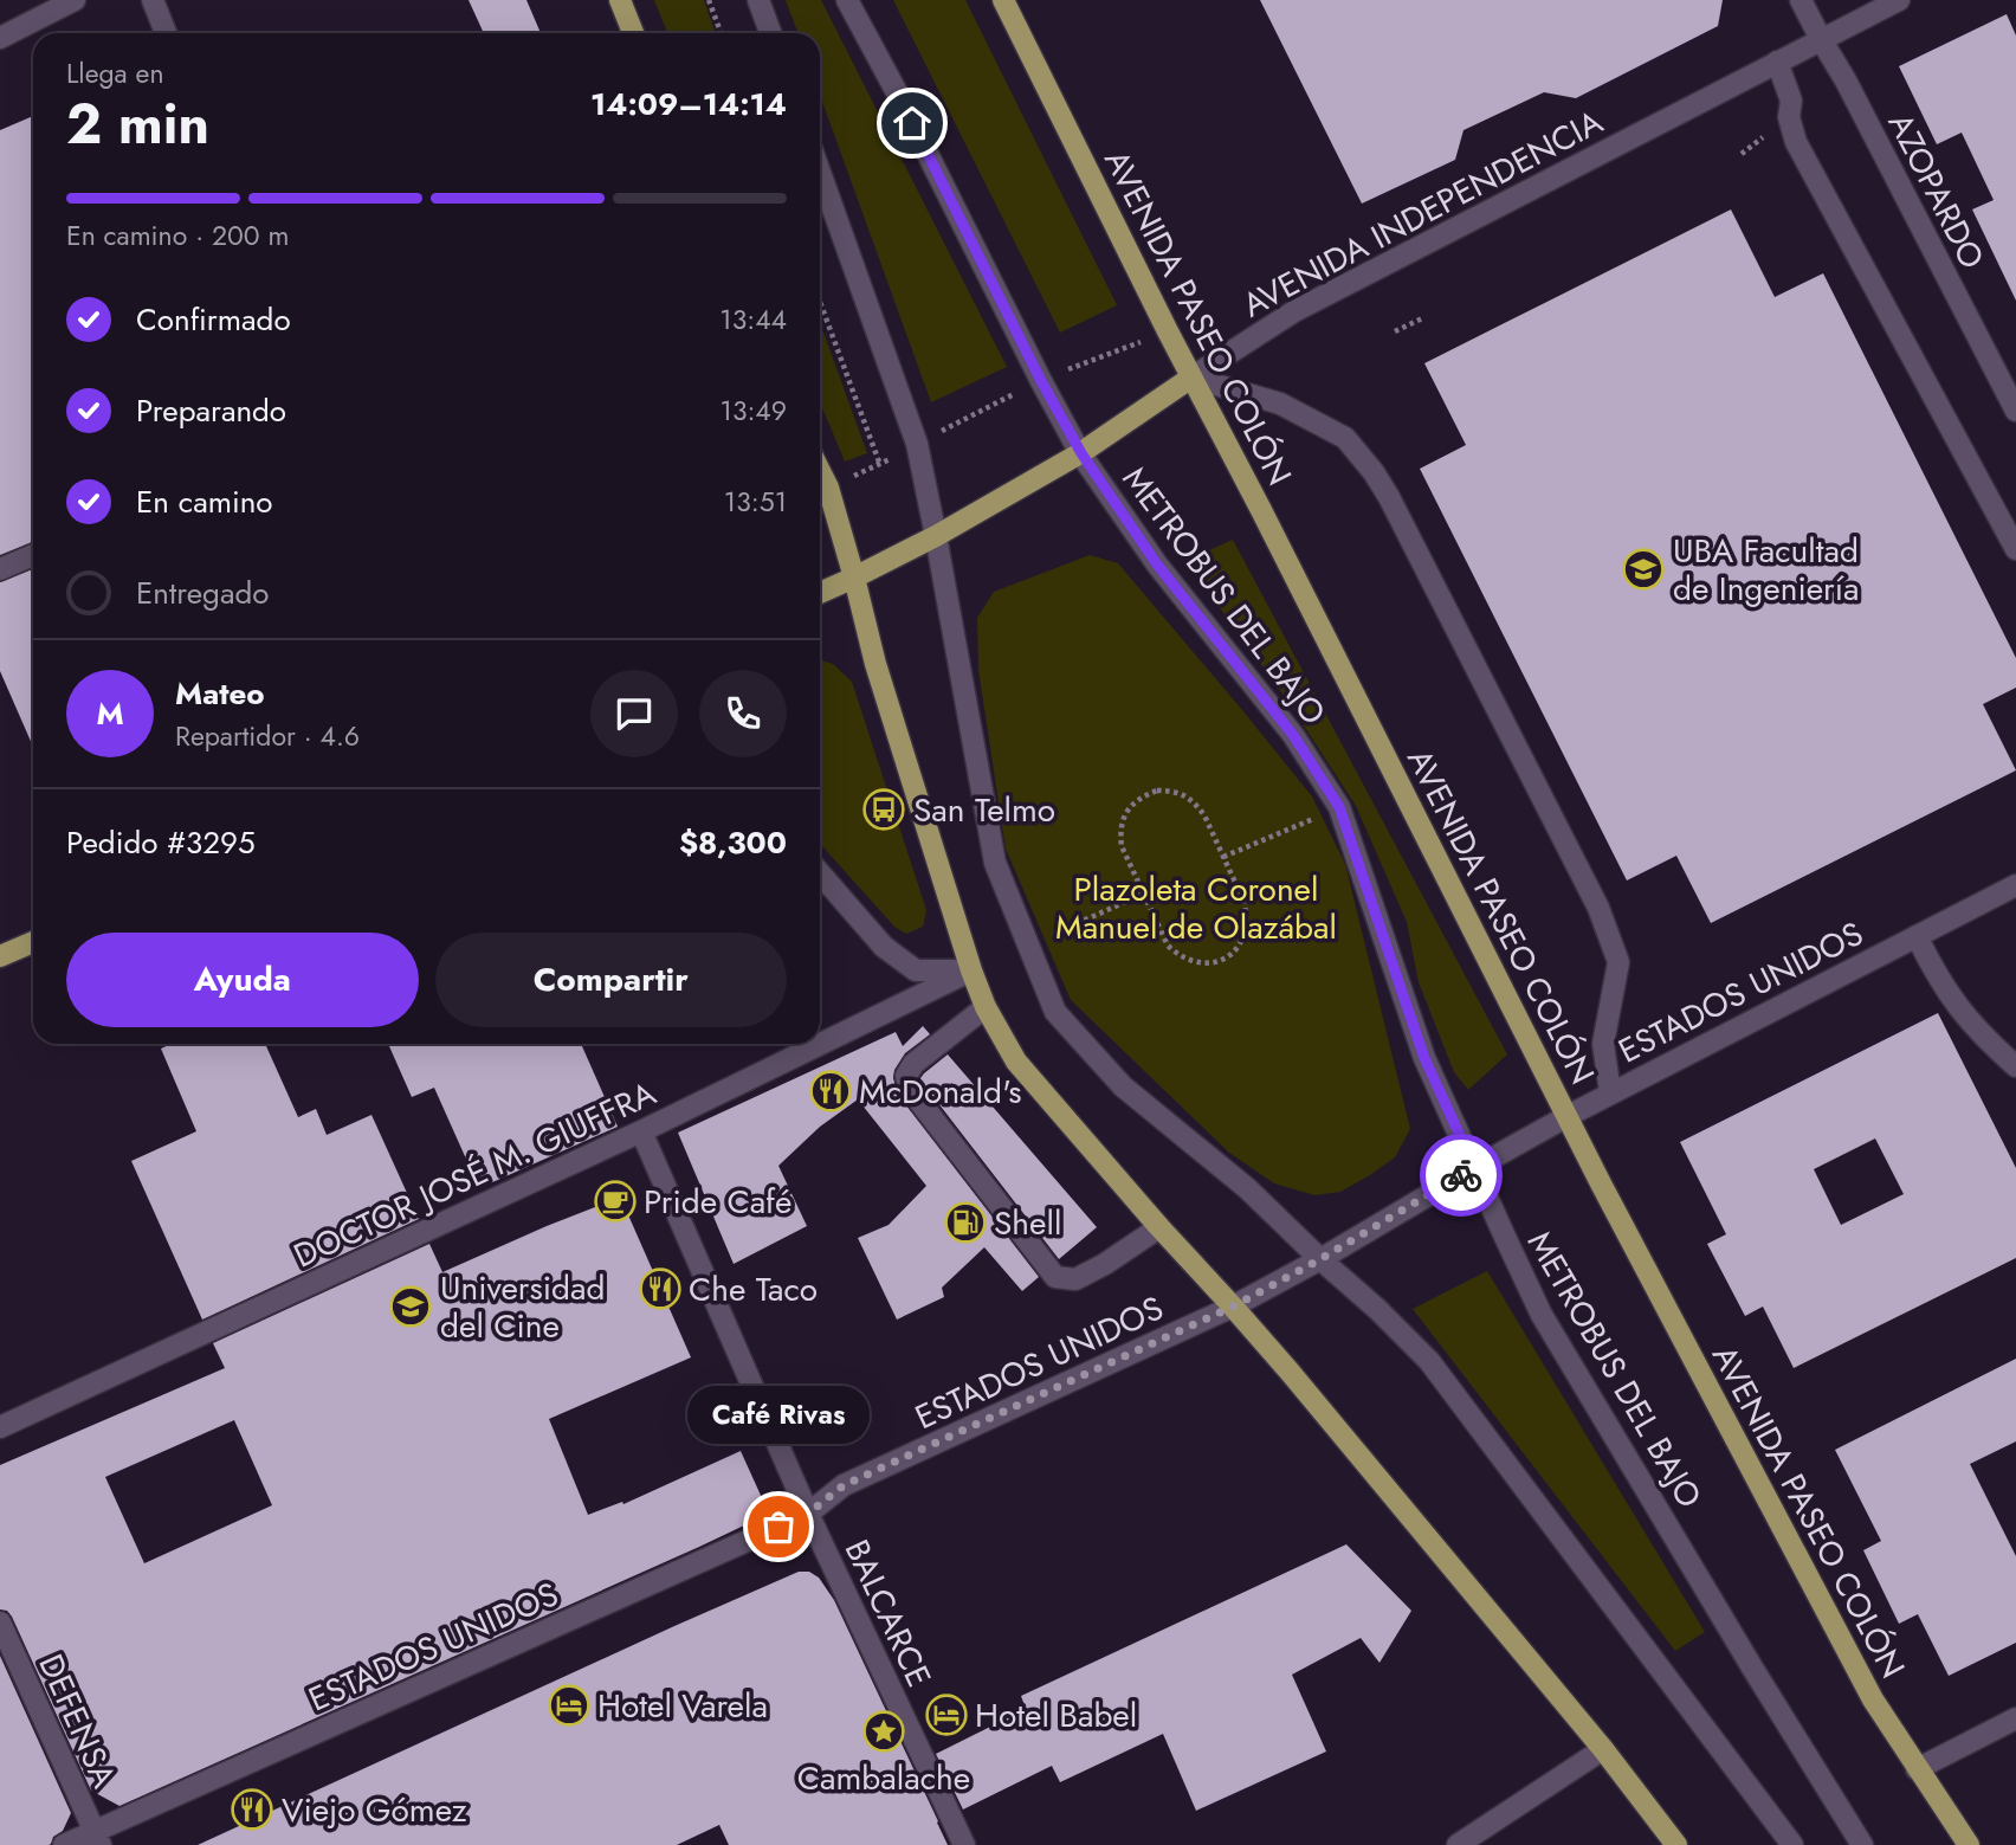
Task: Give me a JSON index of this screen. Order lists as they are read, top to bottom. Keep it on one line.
{"streets":{"main road":["AVENIDA INDEPENDENCIA","AVENIDA PASEO COLÓN"],"street":["AZOPARDO","METROBUS DEL BAJO","ESTADOS UNIDOS","DOCTOR JOSÉ M. GIUFFRA","BALCARCE","DEFENSA"]},"crossings":[["AZOPARDO","AVENIDA INDEPENDENCIA"],["AVENIDA INDEPENDENCIA","AVENIDA PASEO COLÓN"],["AVENIDA INDEPENDENCIA","METROBUS DEL BAJO"],["AVENIDA PASEO COLÓN","ESTADOS UNIDOS"],["METROBUS DEL BAJO","ESTADOS UNIDOS"],["ESTADOS UNIDOS","BALCARCE"],["ESTADOS UNIDOS","DEFENSA"],["DOCTOR JOSÉ M. GIUFFRA","BALCARCE"]],"parks":["Plazoleta Coronel Manuel de Olazábal"],"places":{"school or university":["UBA Facultad de Ingeniería","Universidad del Cine"],"bus stop":["San Telmo"],"restaurant":["McDonald's","Che Taco","Viejo Gómez"],"cafe":["Pride Café"],"fuel station":["Shell"],"other":["Café Rivas"],"hotel":["Hotel Varela","Hotel Babel"],"place":["Cambalache"]},"page":{"heading":["2 min","Llega en","14:09–14:14"],"panel":["Mateo","Repartidor · 4.6","Pedido #3295","$8,300"],"bar":"En camino · 200 m","list":[["Confirmado","13:44"],["Preparando","13:49"],["En camino","13:51"],"Entregado"],"round":"M","buttons":["Ayuda","Compartir"],"bubble":"Café Rivas"}}
